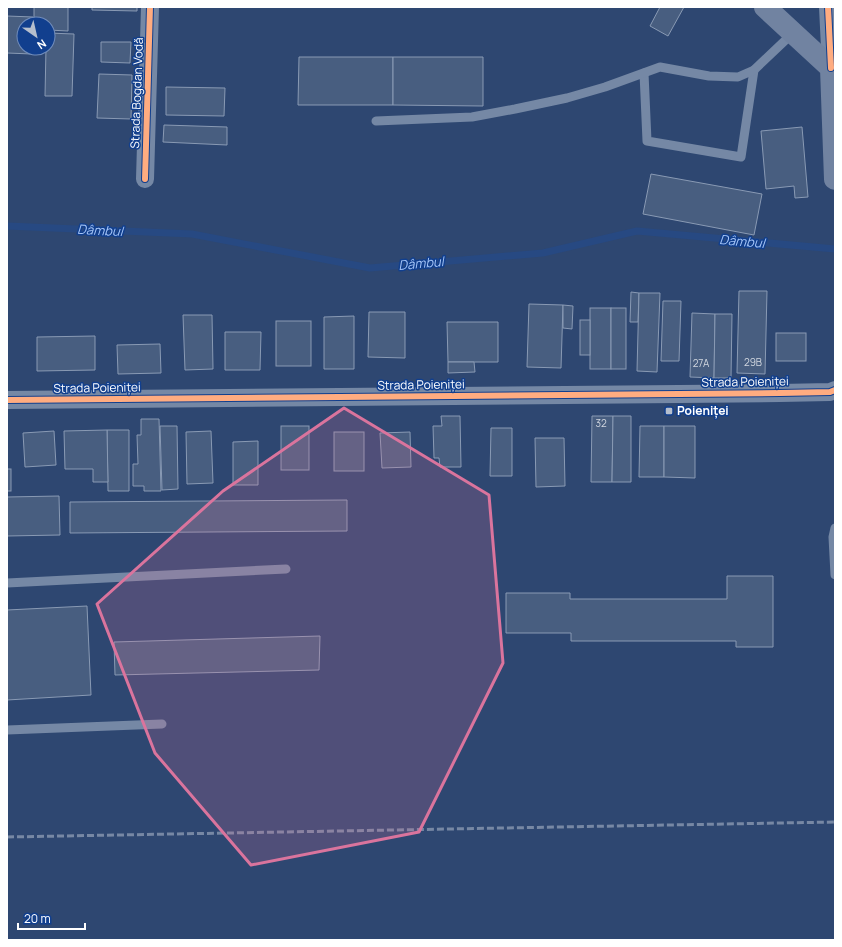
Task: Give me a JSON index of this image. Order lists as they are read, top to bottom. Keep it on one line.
{"streets":{"street":["Strada Bogdan Vodă","Strada Poieniței"]},"water":["Dâmbul"],"places":{"transit":["Poieniței"]},"house_numbers":["29B","27A","32"],"scale_bar":"20 m","north":"bottom right"}
